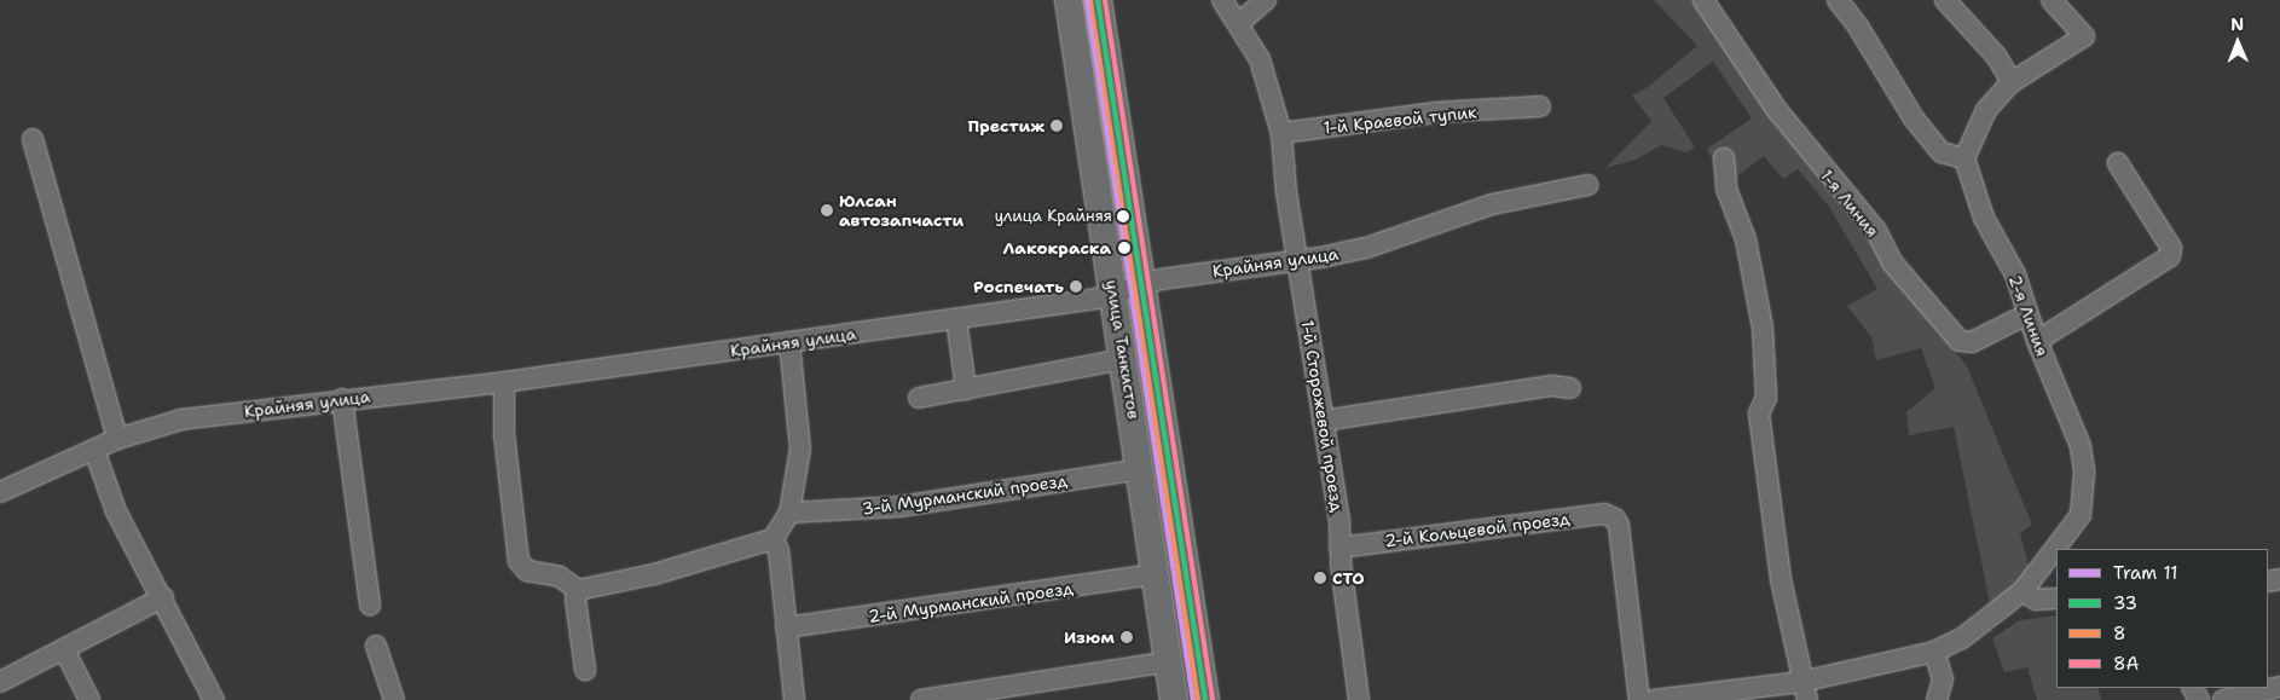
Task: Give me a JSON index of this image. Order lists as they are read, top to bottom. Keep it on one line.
{"streets":{"main road":["улица Танкистов"],"street":["1-й Краевой тупик","1-я Линия","Крайняя улица","2-я Линия","1-й Сторожевой проезд","3-й Мурманский проезд","2-й Кольцевой проезд","2-й Мурманский проезд"]},"crossings":[["1-й Краевой тупик","1-й Сторожевой проезд"],["1-я Линия","2-я Линия"],["Крайняя улица","улица Танкистов"],["Крайняя улица","1-й Сторожевой проезд"],["улица Танкистов","3-й Мурманский проезд"],["улица Танкистов","2-й Мурманский проезд"],["1-й Сторожевой проезд","2-й Кольцевой проезд"]],"places":["Престиж","Юлсан автозапчасти","улица Крайняя","Лакокраска","Роспечать","СТО","Изюм"],"lines":["tram line 11","transit line 33","transit line 8А","transit line 8"],"legend":["Tram 11","33","8","8А"],"north":"top"}
